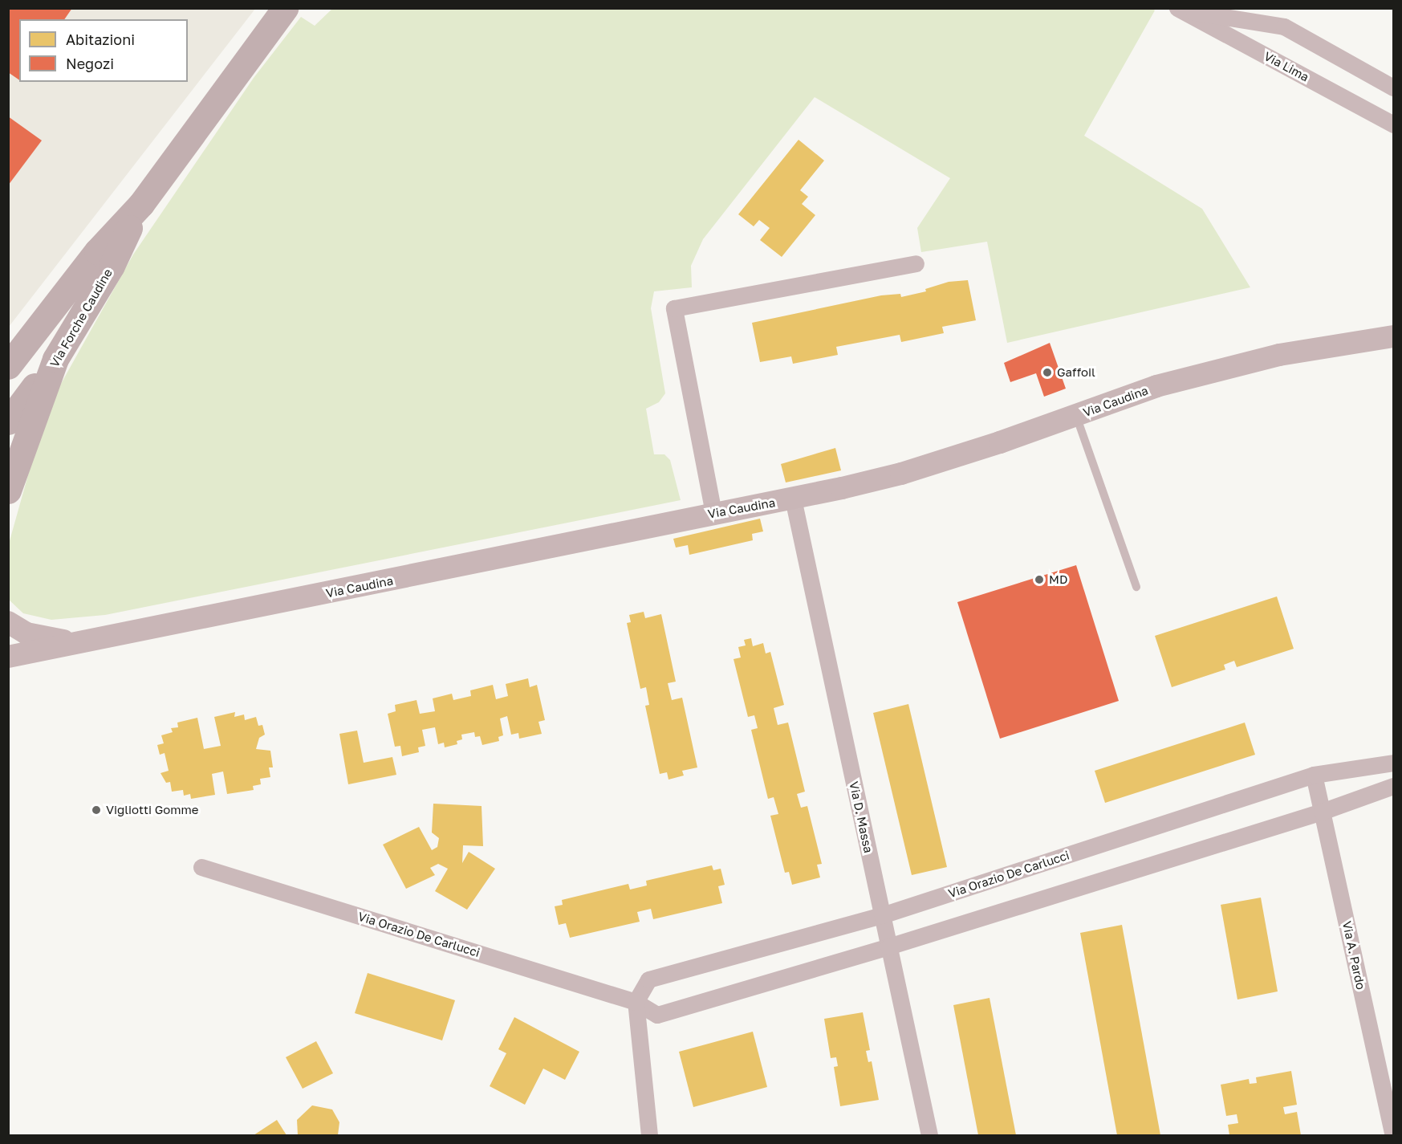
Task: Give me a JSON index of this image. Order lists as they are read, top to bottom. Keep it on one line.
{"streets":{"main road":["Via Forche Caudine","Via Caudina"],"street":["Via Lima","Via D. Massa","Via Orazio De Carlucci","Via A. Pardo"]},"crossings":[["Via Caudina","Via D. Massa"],["Via D. Massa","Via Orazio De Carlucci"],["Via Orazio De Carlucci","Via A. Pardo"]],"places":["Gaffoil","MD","Vigliotti Gomme"],"legend":["Abitazioni","Negozi"]}
